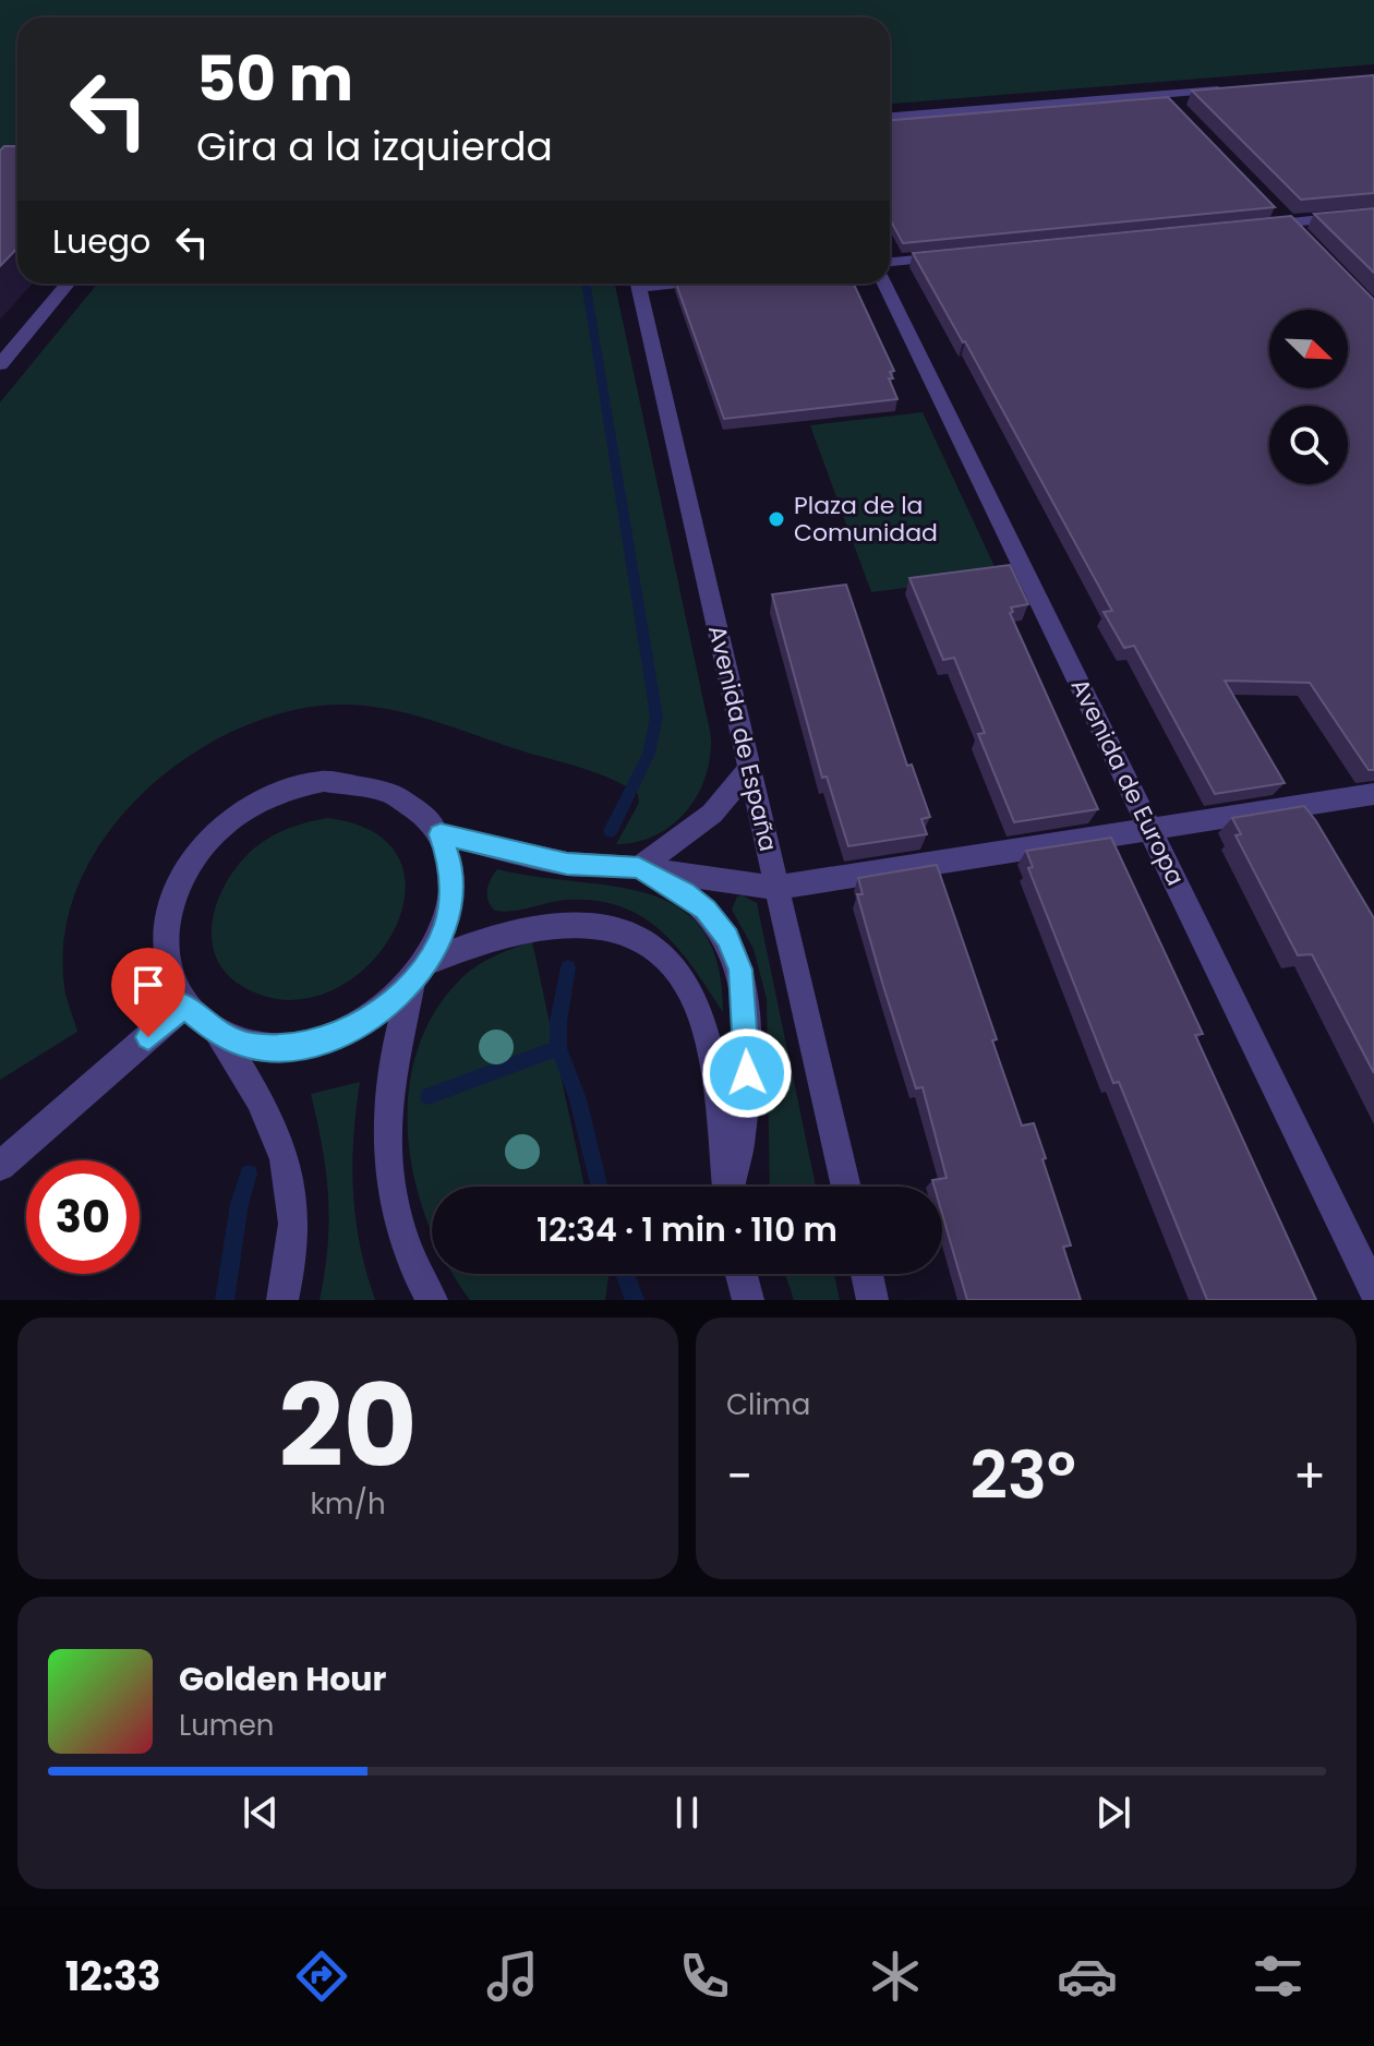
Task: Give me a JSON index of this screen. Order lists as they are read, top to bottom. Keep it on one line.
{"streets":{"street":["Avenida de España","Avenida de Europa"]},"places":["Plaza de la Comunidad"],"north":"bottom right","page":{"turn":["50 m","Gira a la izquierda"],"then":"Luego","limit":"30","trip":"12:34 · 1 min · 110 m","tile":[["20","km/h"],"Clima"],"heat":["−","23°","+"],"song":["Golden Hour","Lumen"],"tabs":"12:33"}}
